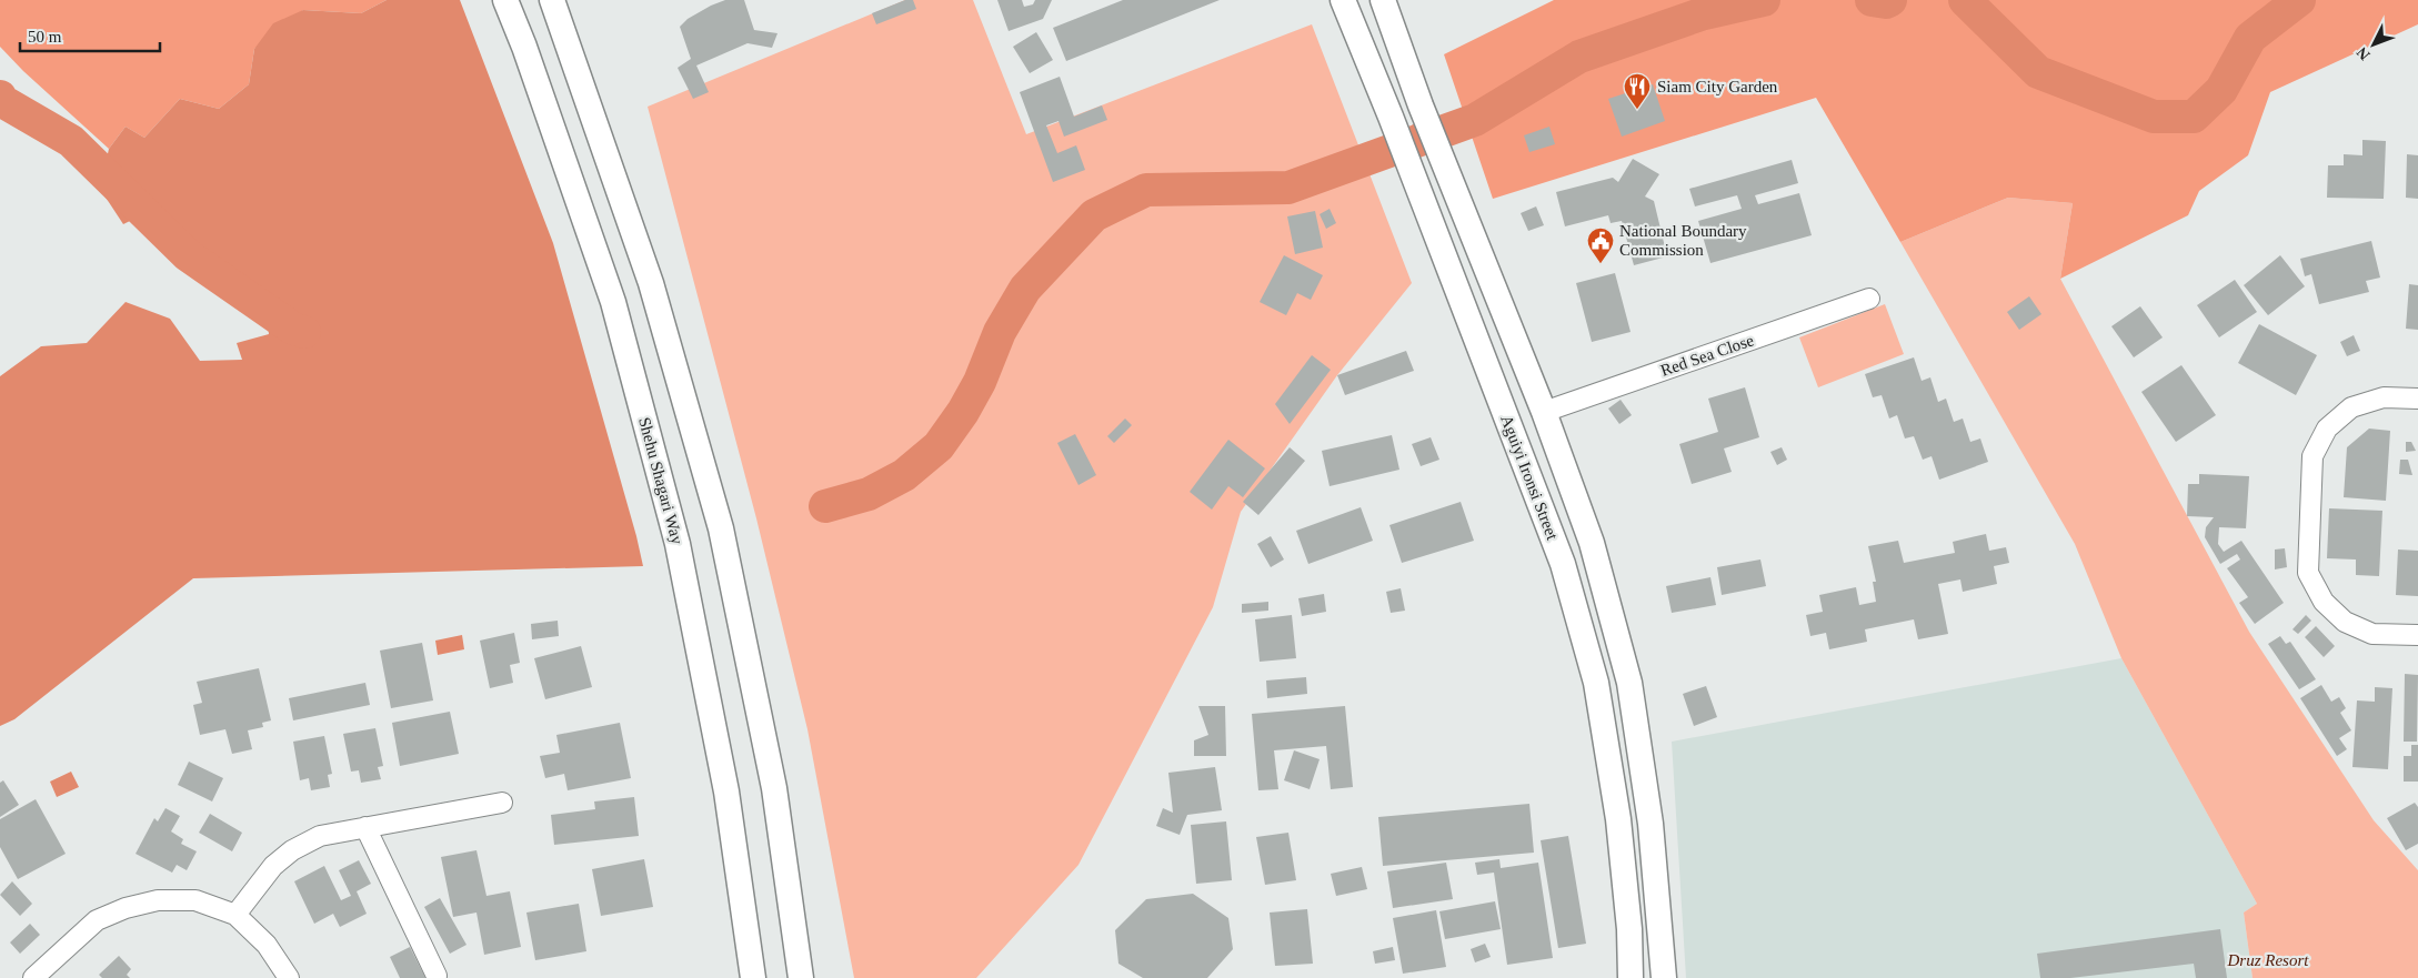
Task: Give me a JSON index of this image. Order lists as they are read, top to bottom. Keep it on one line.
{"streets":{"main road":["Aguiyi Ironsi Street","Shehu Shagari Way"],"street":["Red Sea Close"]},"crossings":[["Red Sea Close","Aguiyi Ironsi Street"]],"parks":["Druz Resort"],"places":{"restaurant":["Siam City Garden"],"public building":["National Boundary Commission"]},"scale_bar":"50 m","north":"bottom left"}
